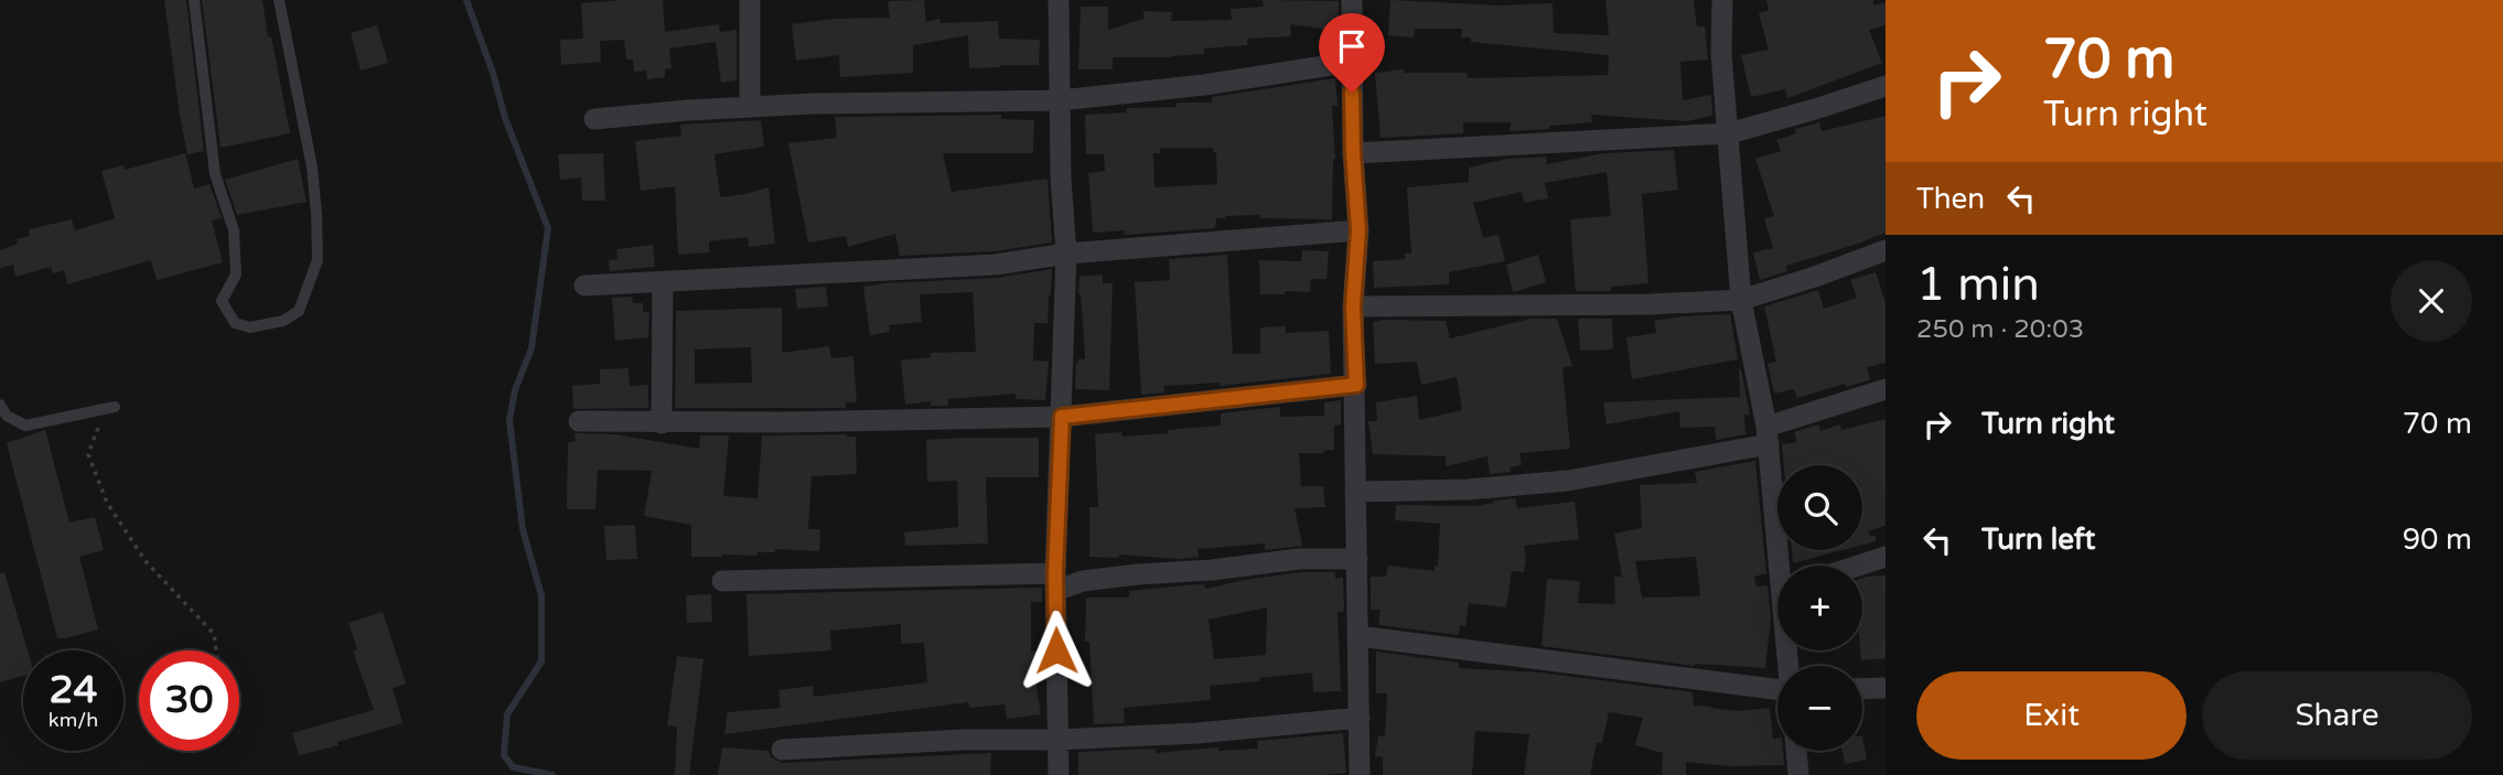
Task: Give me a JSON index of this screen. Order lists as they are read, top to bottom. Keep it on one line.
{"page":{"turn":["70 m","Turn right"],"then":"Then","heading":["1 min","250 m · 20:03"],"list":[{"name":"Turn right","value":"70 m"},{"name":"Turn left","value":"90 m"}],"map_buttons":["+","−"],"speed":"24 km/h","limit":"30","buttons":["Exit","Share"]}}
